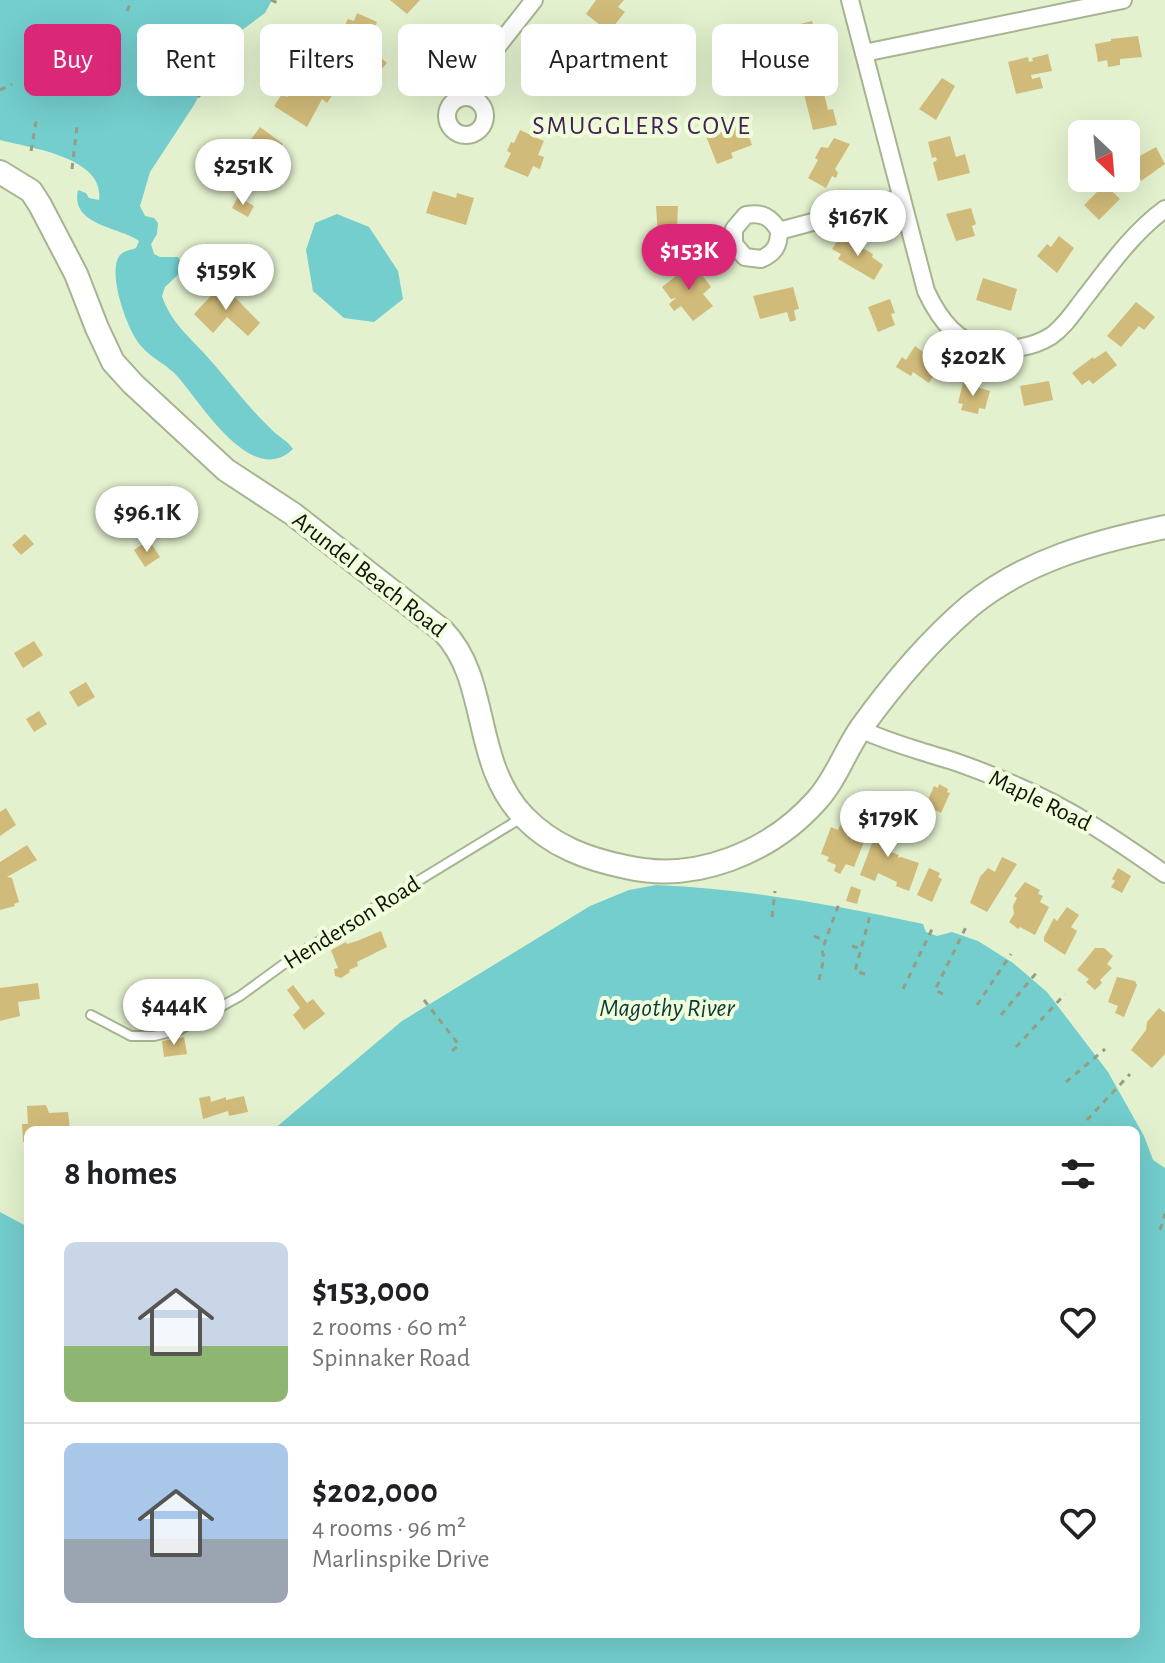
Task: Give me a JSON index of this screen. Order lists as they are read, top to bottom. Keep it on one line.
{"streets":{"street":["Arundel Beach Road","Maple Road"],"lane":["Henderson Road"]},"crossings":[["Arundel Beach Road","Maple Road"],["Arundel Beach Road","Henderson Road"]],"districts":["SMUGGLERS COVE"],"water":["Magothy River"],"north":"bottom right","page":{"chip":["Buy","Rent","Filters","New","Apartment","House"],"price":["$251K","$167K","$153K","$159K","$202K","$96.1K","$179K","$444K"],"heading":"8 homes","list":[{"name":"$153,000","note":"2 rooms · 60 m² · Spinnaker Road"},{"name":"$202,000","note":"4 rooms · 96 m² · Marlinspike Drive"}]}}
